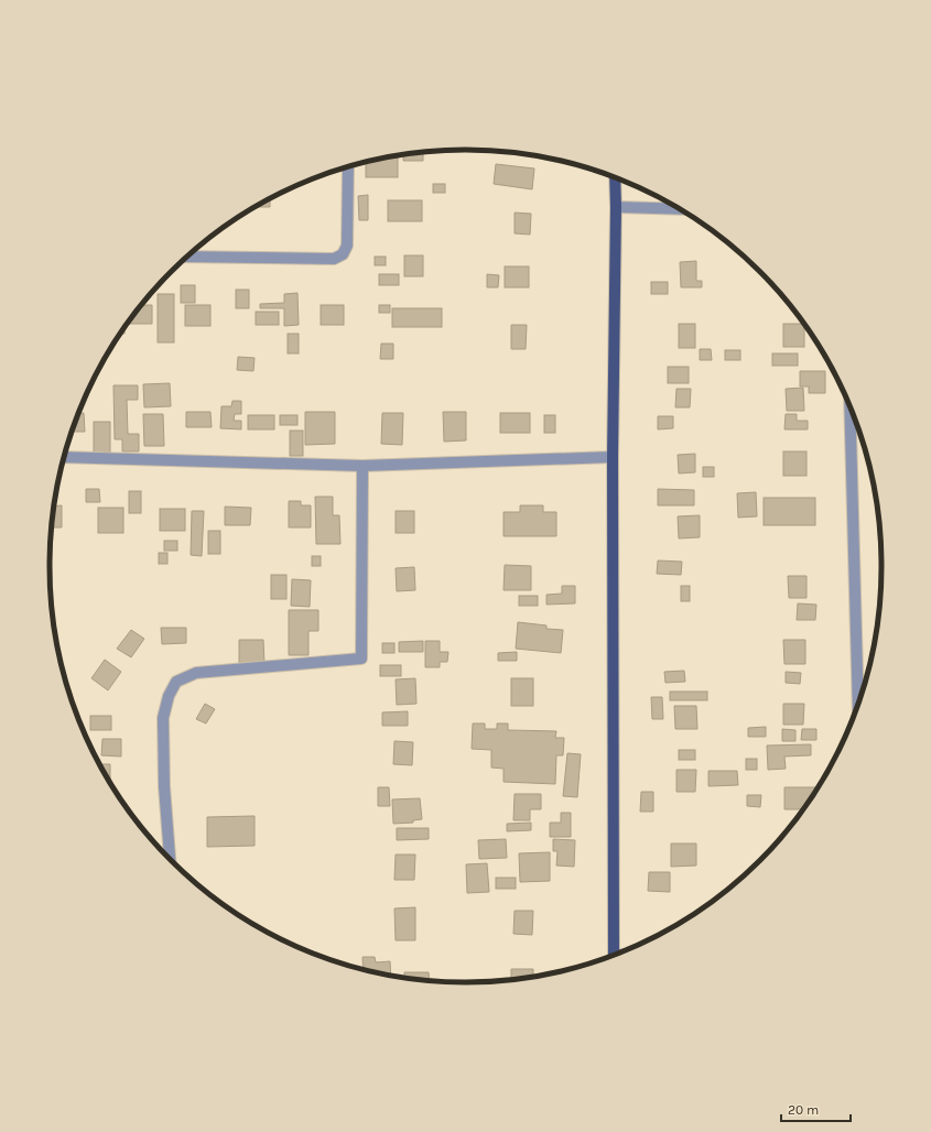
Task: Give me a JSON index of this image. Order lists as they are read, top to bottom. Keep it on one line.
{"scale_bar":"20 m"}
